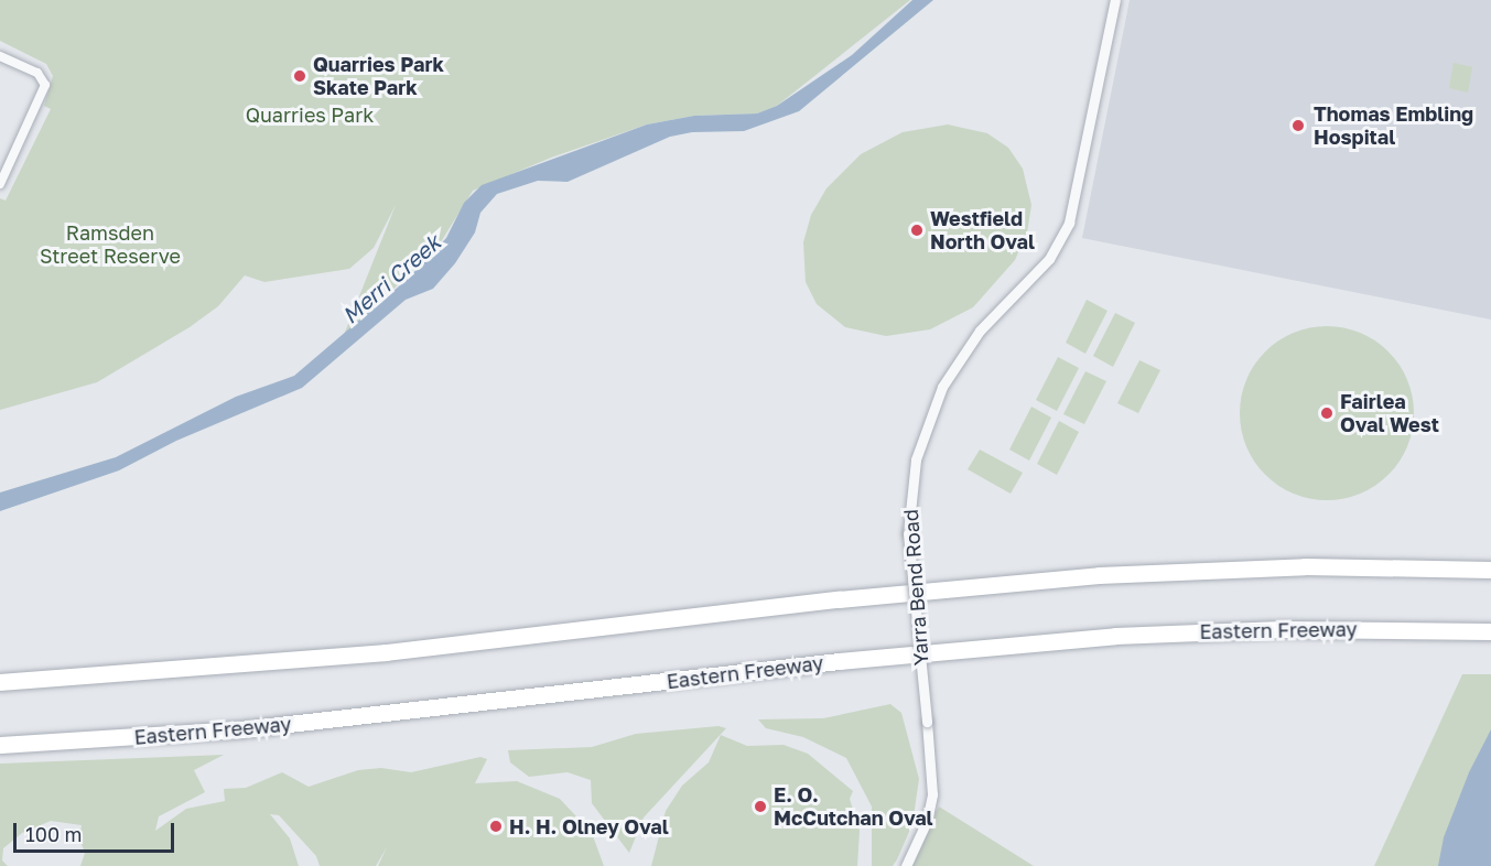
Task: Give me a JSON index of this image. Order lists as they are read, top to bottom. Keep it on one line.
{"streets":{"highway":["Eastern Freeway"],"street":["Yarra Bend Road"]},"water":["Merri Creek"],"parks":["Quarries Park","Ramsden Street Reserve"],"places":["Quarries Park Skate Park","Thomas Embling Hospital","Westfield North Oval","Fairlea Oval West","E. O. McCutchan Oval","H. H. Olney Oval"],"scale_bar":"100 m"}
